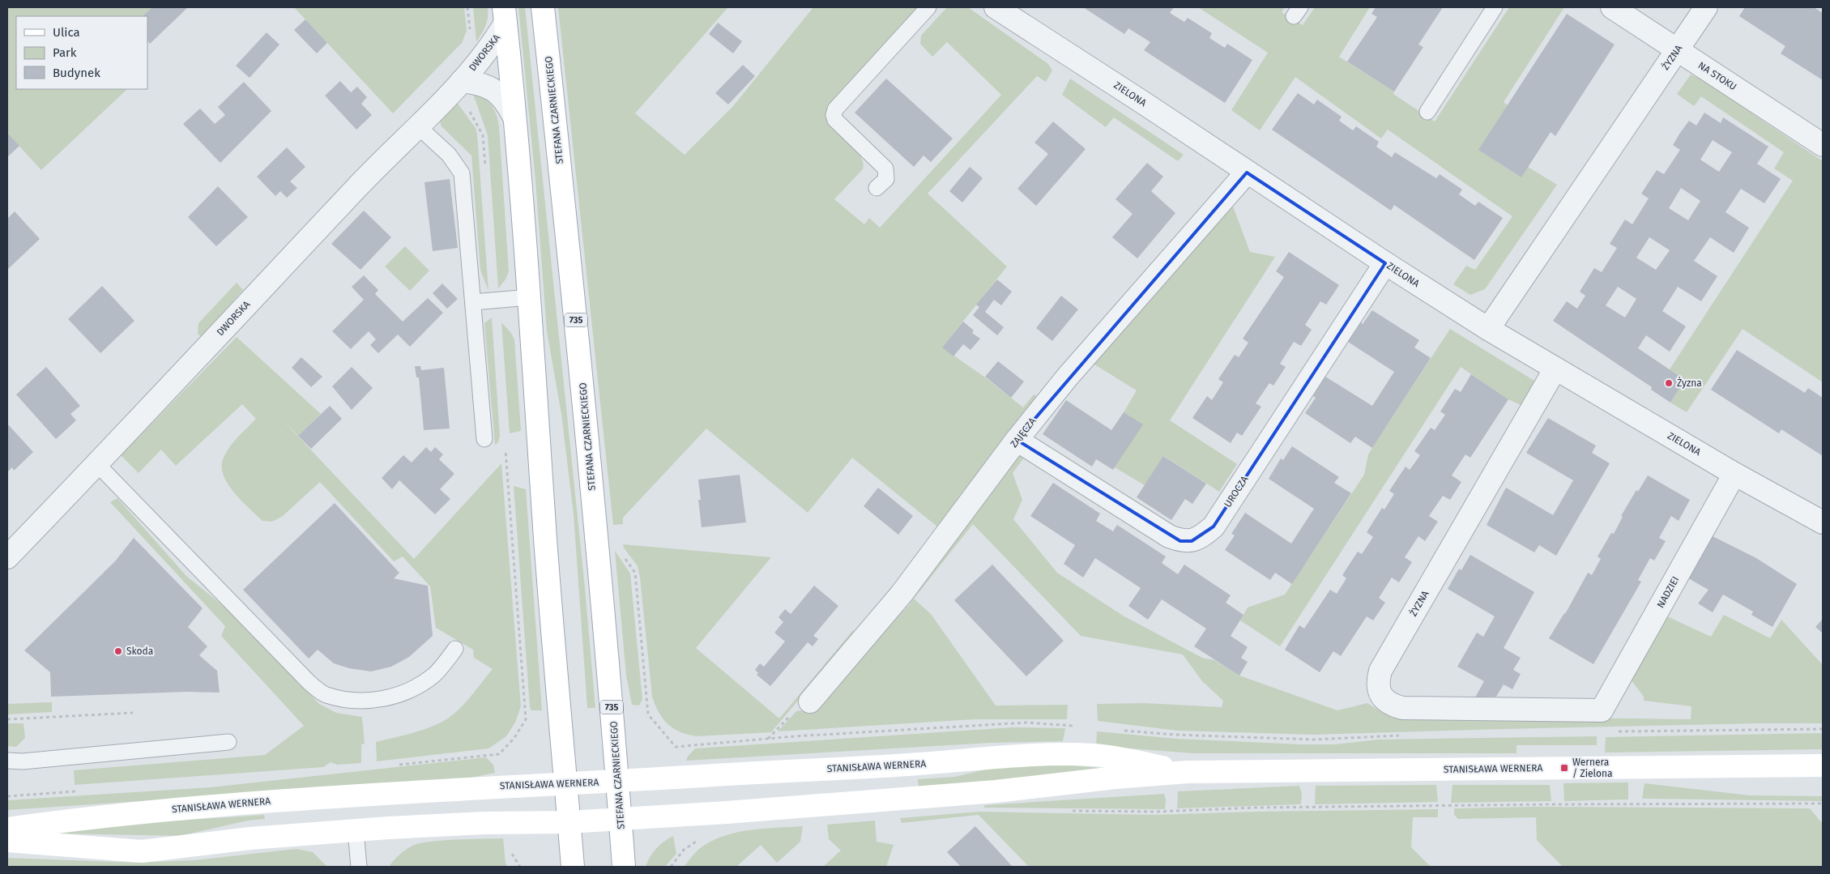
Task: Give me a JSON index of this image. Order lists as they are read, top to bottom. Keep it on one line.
{"streets":{"street":["DWORSKA","ŻYZNA","NA STOKU","ZIELONA","STEFANA CZARNIECKIEGO","735","ZAJĘCZA","UROCZA","NADZIEI","STANISŁAWA WERNERA"]},"crossings":[["ŻYZNA","NA STOKU"],["ŻYZNA","ZIELONA"],["ŻYZNA","NADZIEI"],["ZIELONA","ZAJĘCZA"],["ZIELONA","UROCZA"],["ZIELONA","NADZIEI"],["STEFANA CZARNIECKIEGO","STANISŁAWA WERNERA"],["ZAJĘCZA","UROCZA"]],"places":{"other":["Żyzna","Skoda"],"transit":["Wernera / Zielona"]},"legend":["Ulica","Park","Budynek"]}
